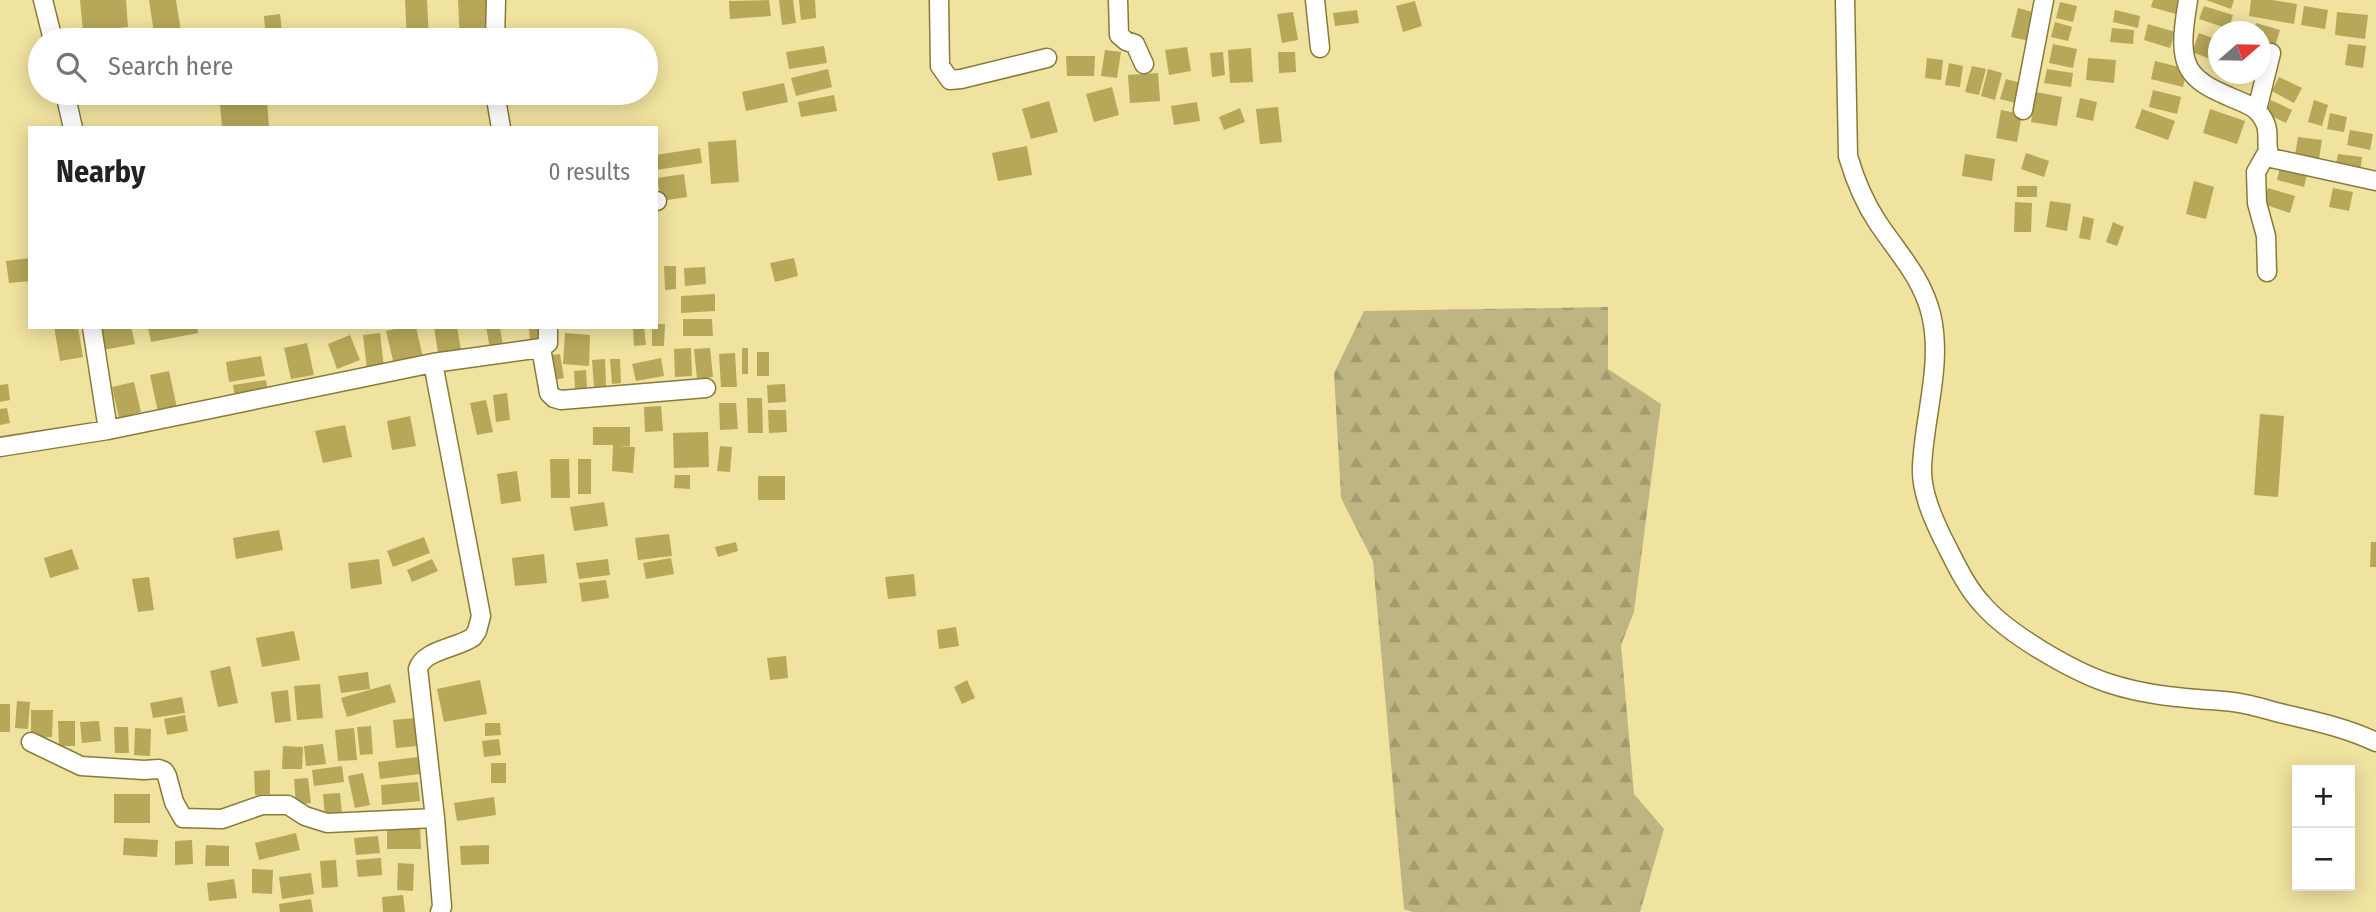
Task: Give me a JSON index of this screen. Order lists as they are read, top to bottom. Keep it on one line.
{"north":"right","page":{"search":"Search here","heading":["Nearby","0 results"],"map_buttons":["+","−"]}}
